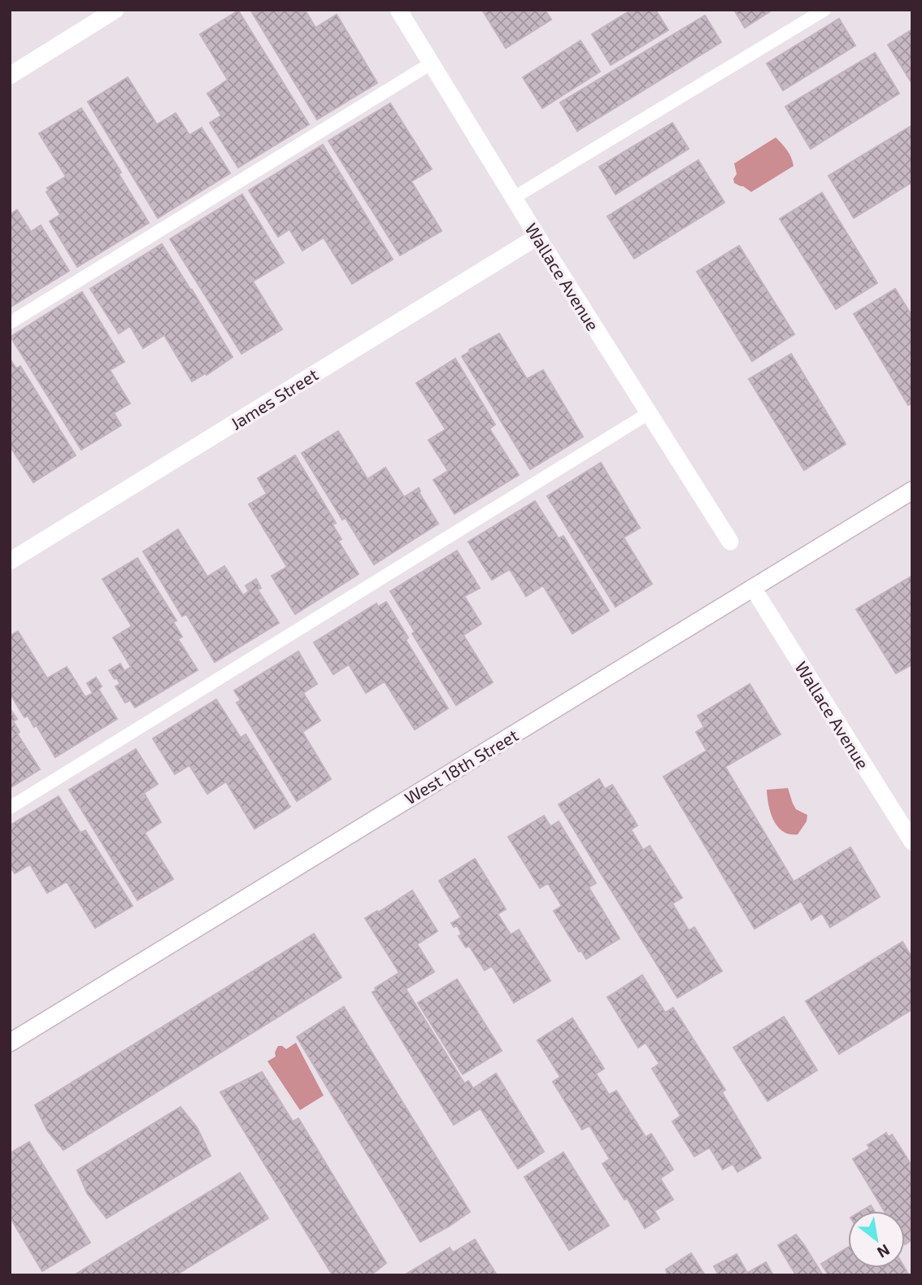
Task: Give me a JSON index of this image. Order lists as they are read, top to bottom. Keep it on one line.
{"streets":{"street":["Wallace Avenue","James Street","West 18th Street"]},"crossings":[["Wallace Avenue","James Street"],["Wallace Avenue","West 18th Street"]],"north":"bottom right"}
